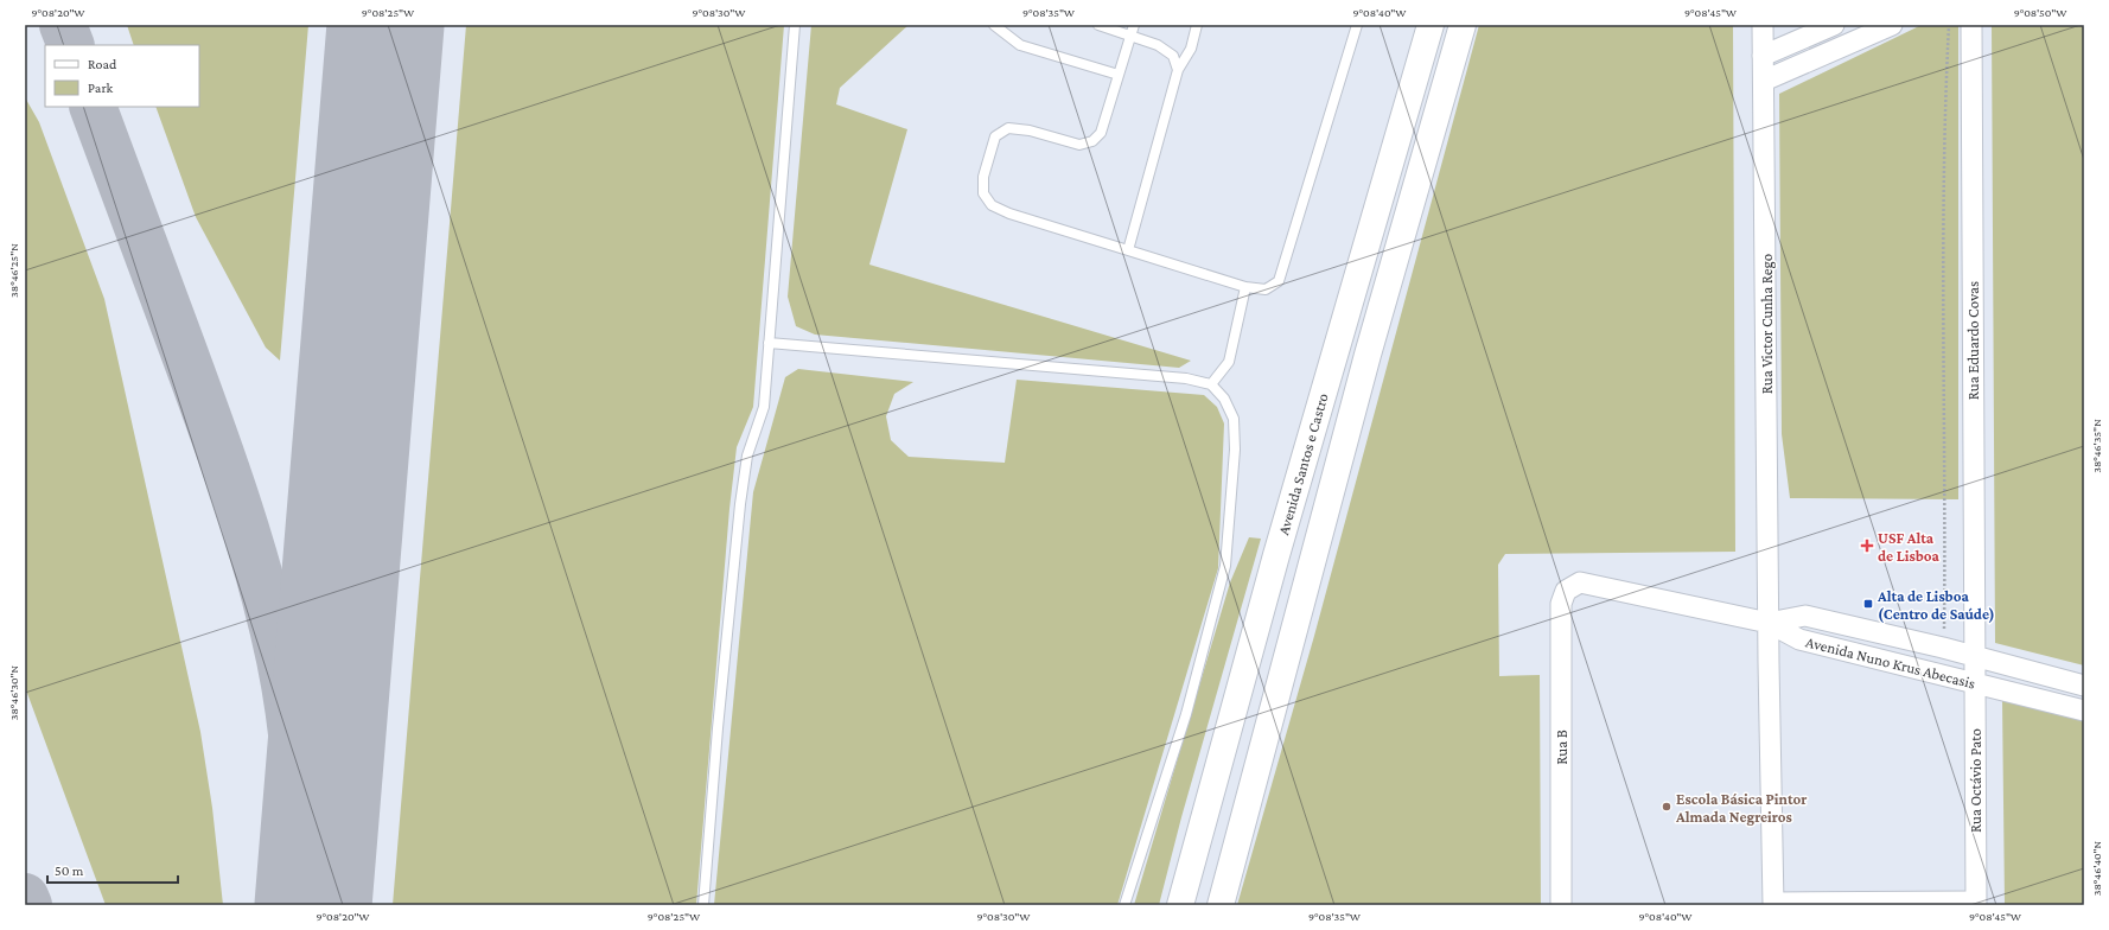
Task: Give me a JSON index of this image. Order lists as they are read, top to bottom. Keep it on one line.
{"streets":{"main road":["Avenida Santos e Castro"],"street":["Rua Victor Cunha Rego","Rua Eduardo Covas","Avenida Nuno Krus Abecasis","Rua B","Rua Octávio Pato"]},"crossings":[["Rua Victor Cunha Rego","Avenida Nuno Krus Abecasis"],["Rua Victor Cunha Rego","Rua B"],["Rua Eduardo Covas","Avenida Nuno Krus Abecasis"],["Rua Eduardo Covas","Rua Octávio Pato"],["Avenida Nuno Krus Abecasis","Rua B"],["Avenida Nuno Krus Abecasis","Rua Octávio Pato"]],"places":{"health":["USF Alta de Lisboa"],"transit":["Alta de Lisboa (Centro de Saúde)"],"other":["Escola Básica Pintor Almada Negreiros"]},"legend":["Road","Park"],"scale_bar":"50 m","coordinates":["9°08'20\"W","9°08'25\"W","9°08'30\"W","9°08'35\"W","9°08'40\"W","9°08'45\"W","9°08'50\"W","38°46'25\"N","38°46'35\"N","38°46'30\"N","38°46'40\"N"]}
